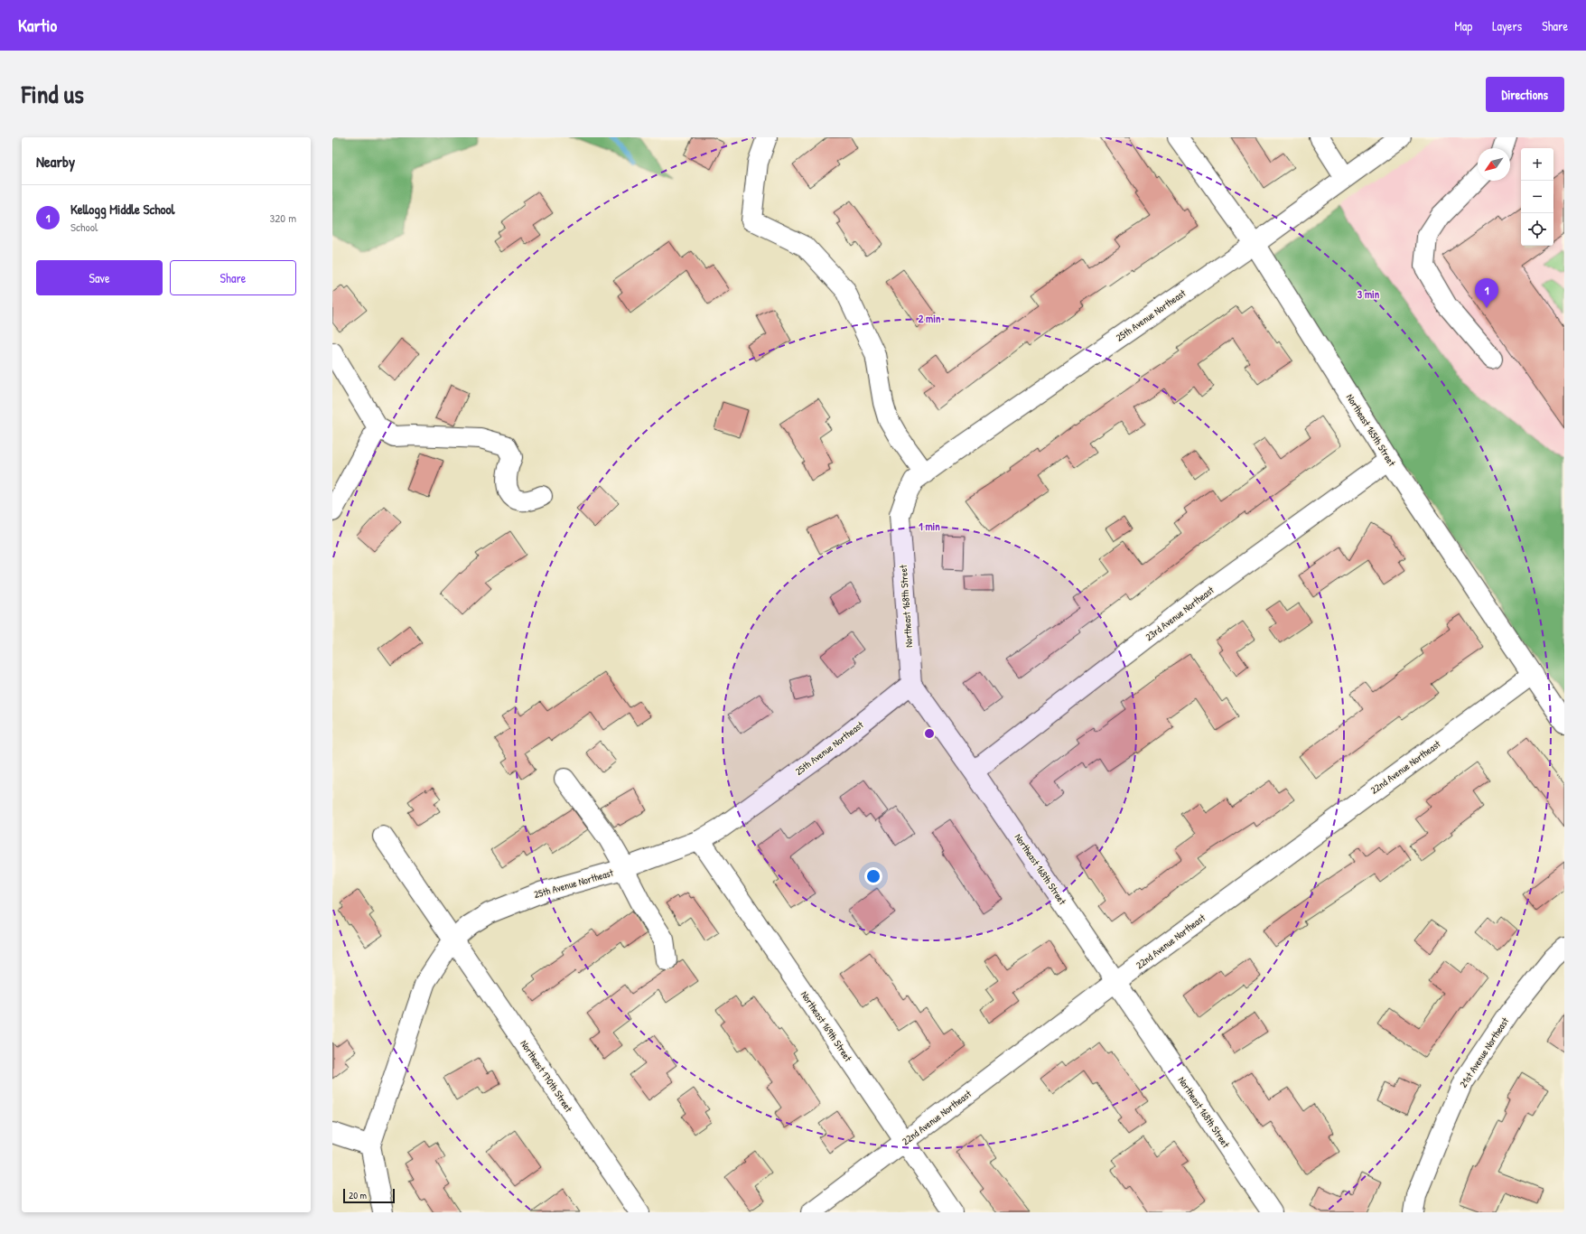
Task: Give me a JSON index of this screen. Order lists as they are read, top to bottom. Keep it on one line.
{"streets":{"street":["25th Avenue Northeast","Northeast 165th Street","Northeast 168th Street","23rd Avenue Northeast","22nd Avenue Northeast","Northeast 169th Street","21st Avenue Northeast","Northeast 170th Street"]},"crossings":[["25th Avenue Northeast","Northeast 165th Street"],["25th Avenue Northeast","Northeast 168th Street"],["25th Avenue Northeast","Northeast 169th Street"],["25th Avenue Northeast","Northeast 170th Street"],["Northeast 165th Street","23rd Avenue Northeast"],["Northeast 165th Street","22nd Avenue Northeast"],["Northeast 168th Street","23rd Avenue Northeast"],["Northeast 168th Street","22nd Avenue Northeast"],["22nd Avenue Northeast","Northeast 169th Street"]],"scale_bar":"20 m","north":"bottom left","page":{"header":"Kartio","nav":["Map","Layers","Share"],"title":"Find us","buttons":["Directions",["Save","Share"]],"heading":"Nearby","map_buttons":["+","−"],"list":[{"mark":"1","name":"Kellogg Middle School","note":"School","value":"320 m"}],"pins":"1","scale":"20 m"},"rings":["3 min","2 min","1 min"]}
